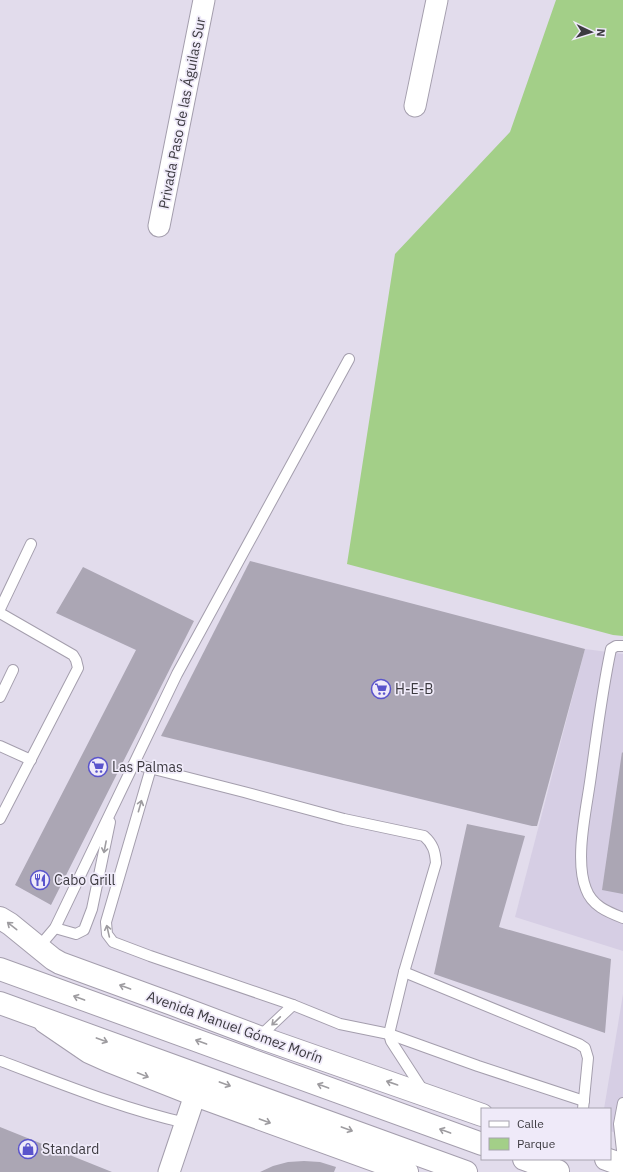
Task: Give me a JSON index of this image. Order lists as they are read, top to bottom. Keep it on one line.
{"streets":{"main road":["Avenida Manuel Gómez Morín"],"street":["Privada Paso de las Águilas Sur"]},"places":{"supermarket":["H-E-B","Las Palmas"],"restaurant":["Cabo Grill"],"shop":["Standard"]},"legend":["Calle","Parque"],"north":"right"}
